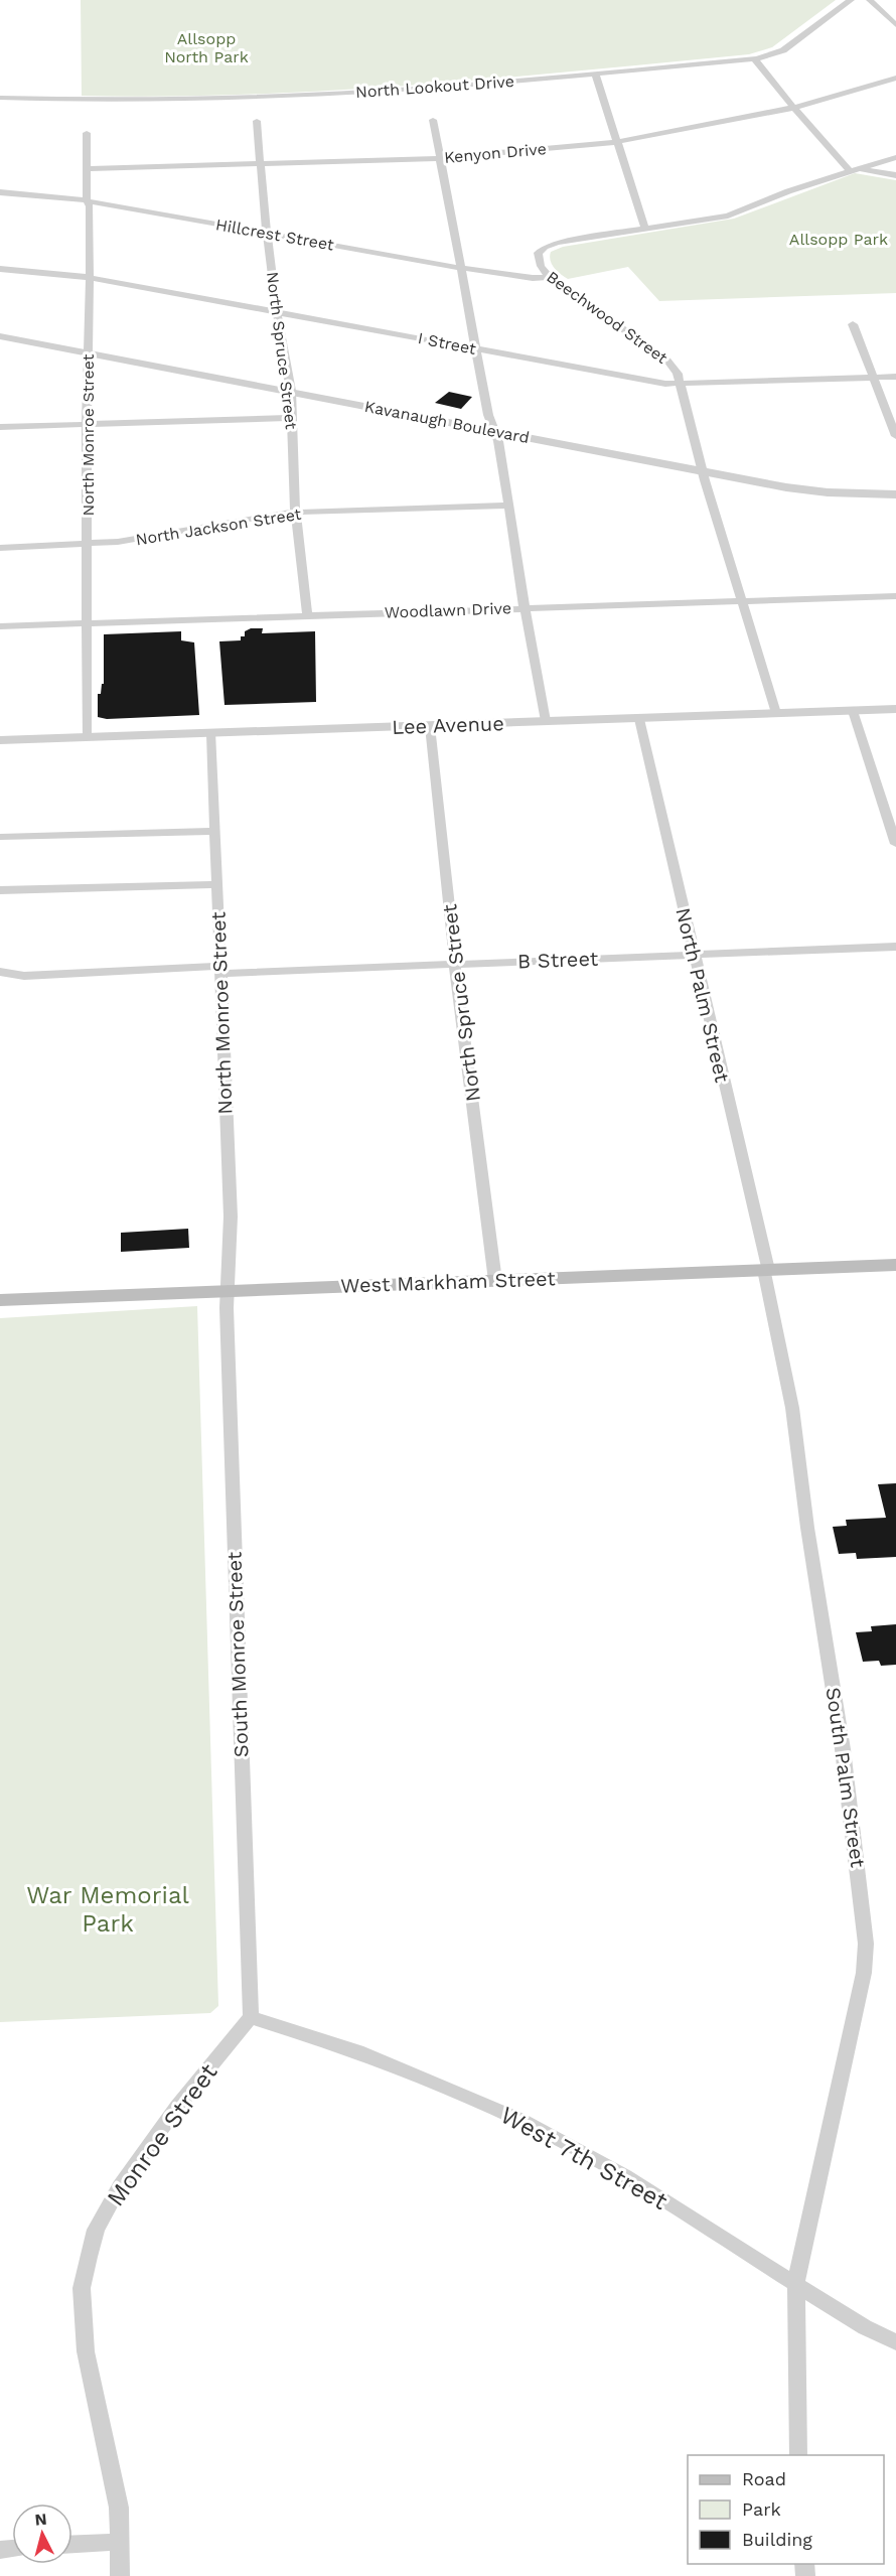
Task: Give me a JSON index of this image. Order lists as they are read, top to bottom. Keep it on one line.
{"streets":{"main road":["West Markham Street"],"street":["North Lookout Drive","Kenyon Drive","Hillcrest Street","Beechwood Street","I Street","North Spruce Street","Kavanaugh Boulevard","North Monroe Street","North Jackson Street","Woodlawn Drive","Lee Avenue","B Street","North Palm Street","South Monroe Street","South Palm Street","Monroe Street","West 7th Street"]},"crossings":[["Kenyon Drive","North Spruce Street"],["Kenyon Drive","North Monroe Street"],["Hillcrest Street","Beechwood Street"],["Hillcrest Street","North Spruce Street"],["Hillcrest Street","North Monroe Street"],["Beechwood Street","I Street"],["Beechwood Street","Kavanaugh Boulevard"],["Beechwood Street","Woodlawn Drive"],["Beechwood Street","Lee Avenue"],["I Street","North Spruce Street"],["I Street","North Monroe Street"],["North Spruce Street","Kavanaugh Boulevard"],["North Spruce Street","North Jackson Street"],["North Spruce Street","Woodlawn Drive"],["North Spruce Street","Lee Avenue"],["North Spruce Street","B Street"],["North Spruce Street","West Markham Street"],["Kavanaugh Boulevard","North Monroe Street"],["North Monroe Street","North Jackson Street"],["North Monroe Street","Woodlawn Drive"],["North Monroe Street","Lee Avenue"],["North Monroe Street","B Street"],["North Monroe Street","West Markham Street"],["North Monroe Street","South Monroe Street"],["Lee Avenue","North Palm Street"],["B Street","North Palm Street"],["North Palm Street","West Markham Street"],["North Palm Street","South Palm Street"],["West Markham Street","South Monroe Street"],["West Markham Street","South Palm Street"],["South Monroe Street","Monroe Street"],["South Monroe Street","West 7th Street"],["South Palm Street","West 7th Street"],["Monroe Street","West 7th Street"]],"parks":["Allsopp North Park","Allsopp Park","War Memorial Park"],"legend":["Road","Park","Building"],"north":"top"}
